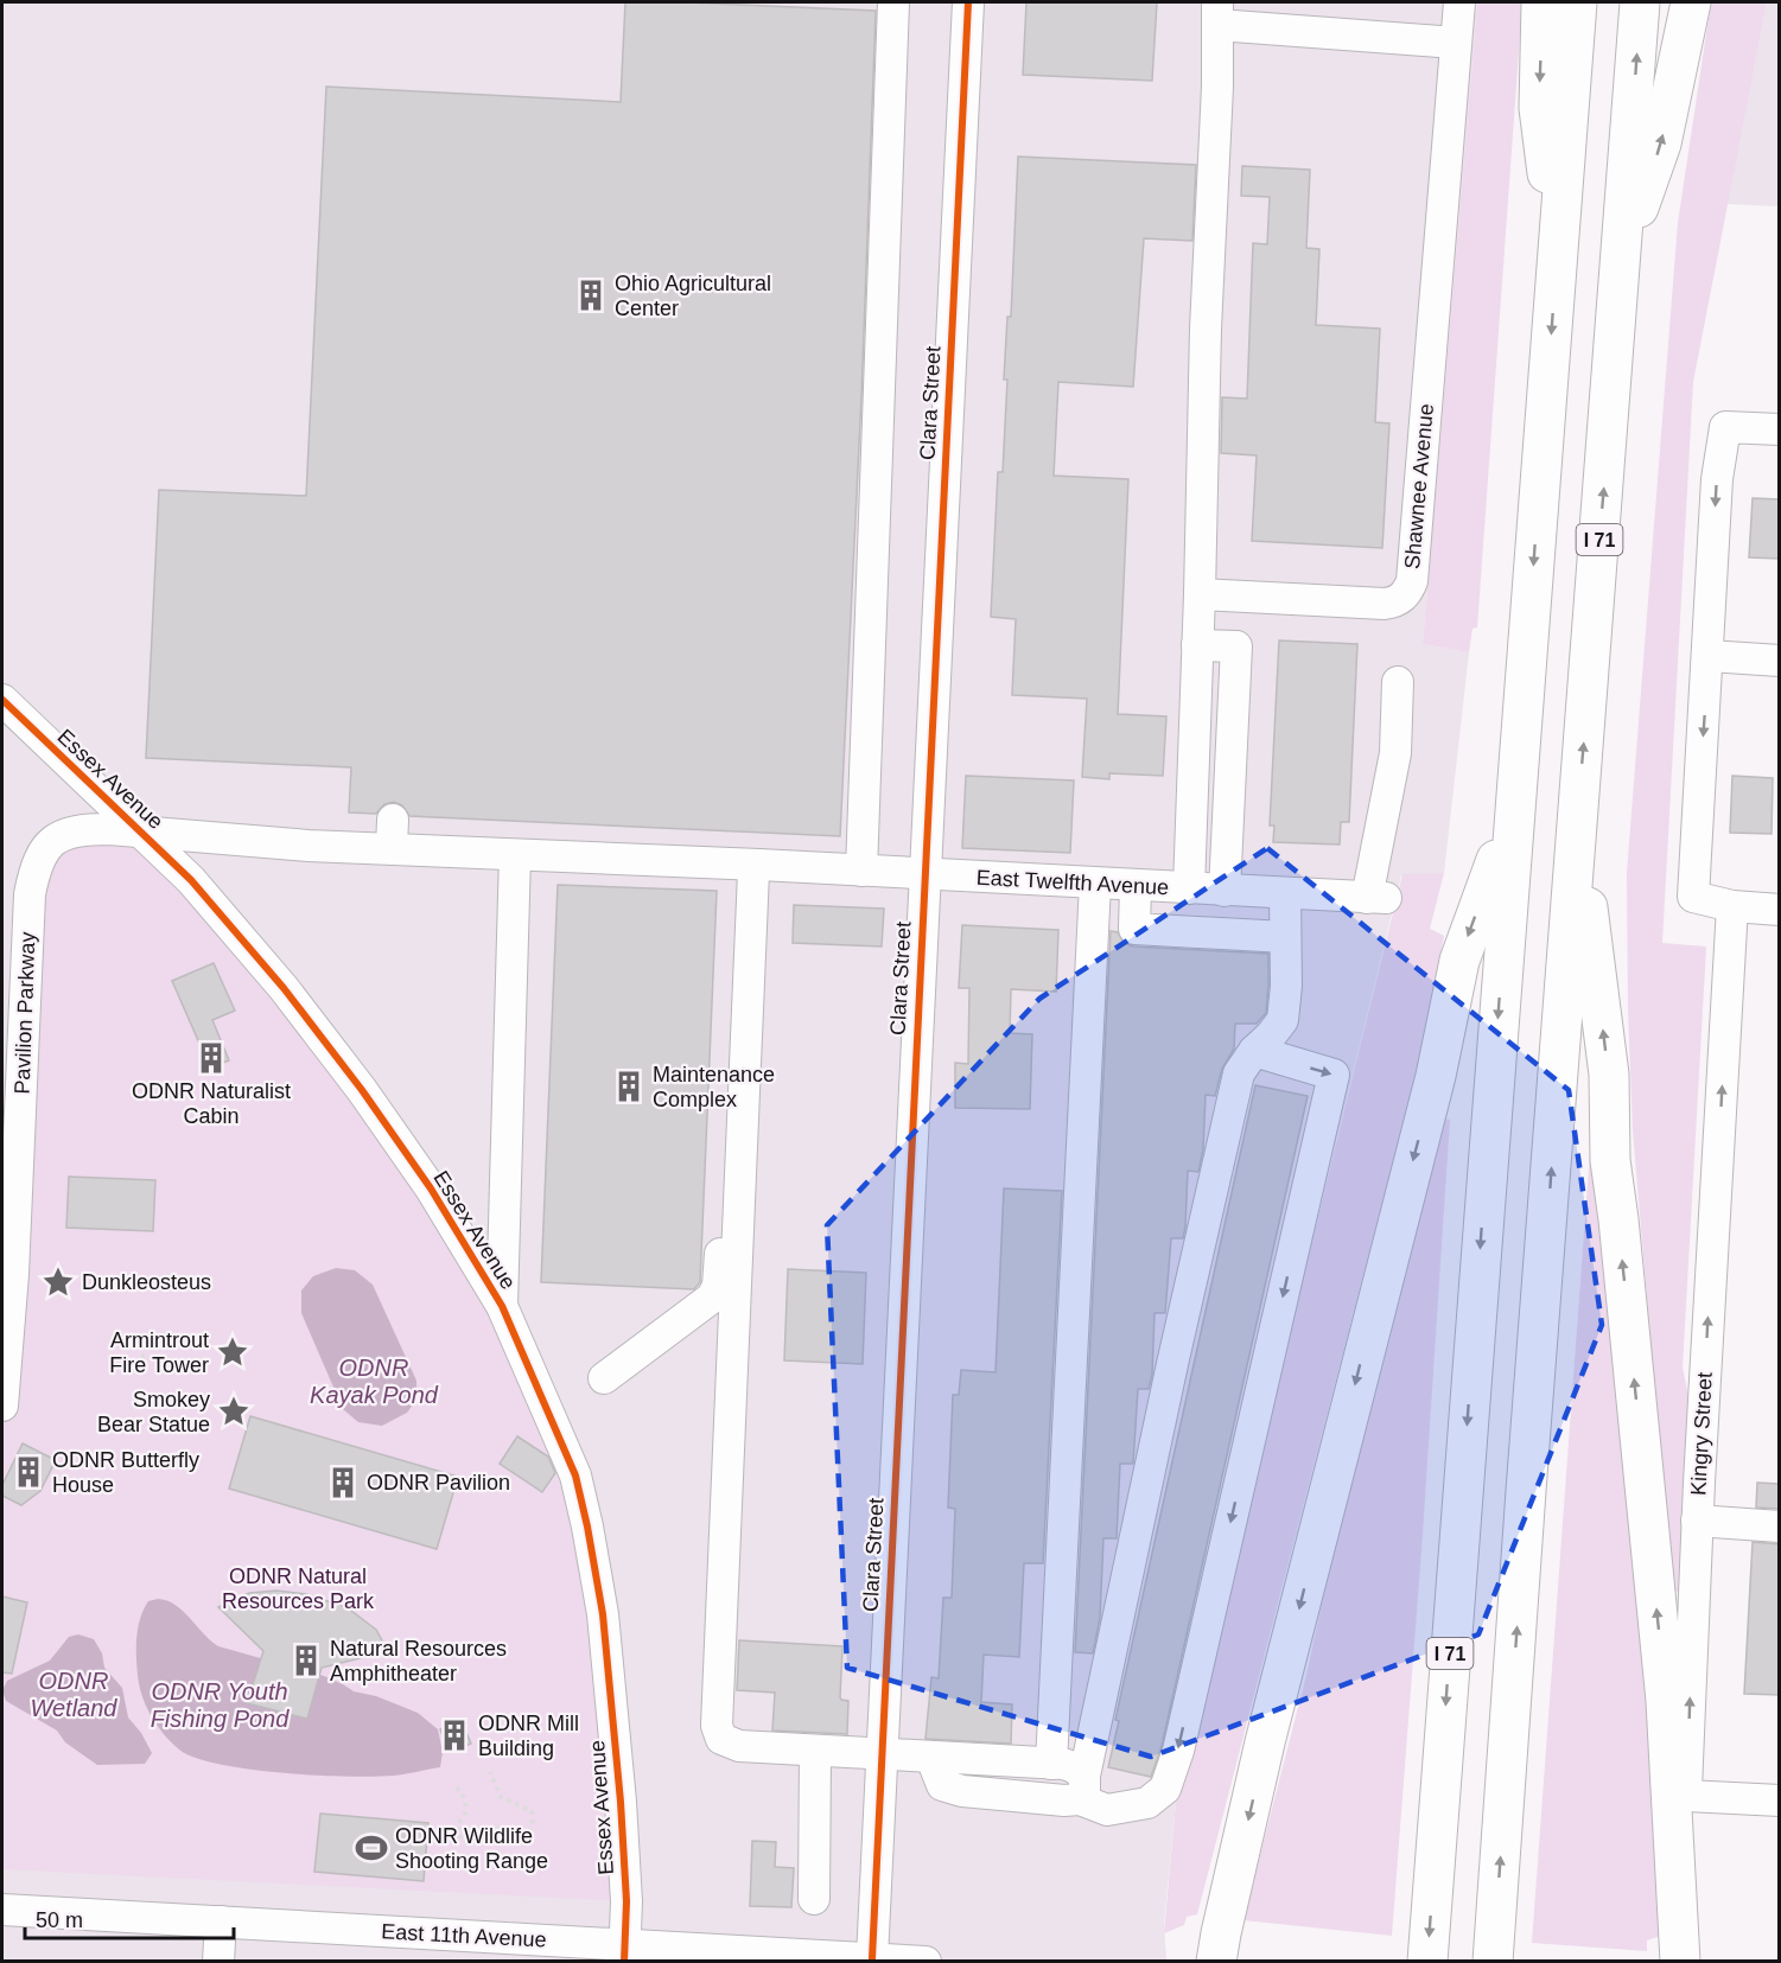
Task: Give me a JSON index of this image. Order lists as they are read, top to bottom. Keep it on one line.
{"streets":{"highway":["I 71"],"street":["Clara Street","Shawnee Avenue","Essex Avenue","East Twelfth Avenue","Pavilion Parkway","Kingry Street","East 11th Avenue"]},"crossings":[["Clara Street","East Twelfth Avenue"],["Clara Street","East 11th Avenue"],["Essex Avenue","Pavilion Parkway"],["Essex Avenue","East 11th Avenue"],["East Twelfth Avenue","Pavilion Parkway"]],"one_way":["Kingry Street"],"water":["ODNR Kayak Pond","ODNR Wetland","ODNR Youth Fishing Pond"],"parks":["ODNR Natural Resources Park"],"places":{"building":["Ohio Agricultural Center","ODNR Naturalist Cabin","Maintenance Complex","ODNR Butterfly House","ODNR Pavilion","Natural Resources Amphitheater","ODNR Mill Building"],"place":["Dunkleosteus","Armintrout Fire Tower","Smokey Bear Statue"],"sports":["ODNR Wildlife Shooting Range"]},"scale_bar":"50 m"}
